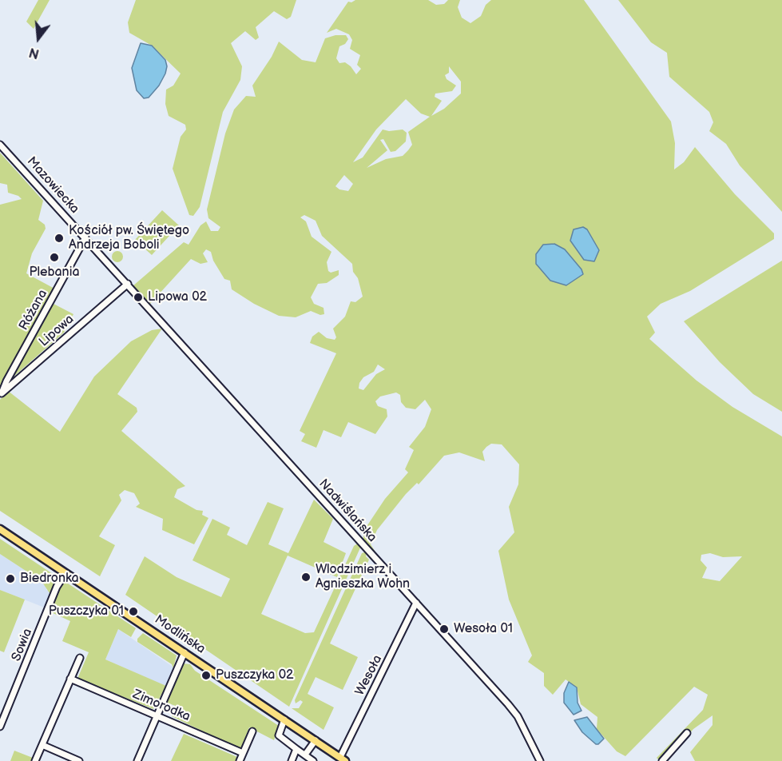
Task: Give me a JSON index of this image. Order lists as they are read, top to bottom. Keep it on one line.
{"streets":{"main road":["Modlińska"],"street":["Mazowiecka","Różana","Lipowa","Nadwiślańska","Sowia","Wesoła","Zimorodka"]},"crossings":[["Mazowiecka","Różana"],["Mazowiecka","Lipowa"],["Mazowiecka","Nadwiślańska"],["Różana","Lipowa"],["Lipowa","Nadwiślańska"],["Nadwiślańska","Wesoła"],["Modlińska","Sowia"],["Modlińska","Wesoła"]],"places":["Kościół pw. Świętego Andrzeja Boboli","Plebania","Lipowa 02","Wlodzimierz i Agnieszka Wohn","Biedronka","Puszczyka 01","Wesoła 01","Puszczyka 02"],"north":"bottom"}
